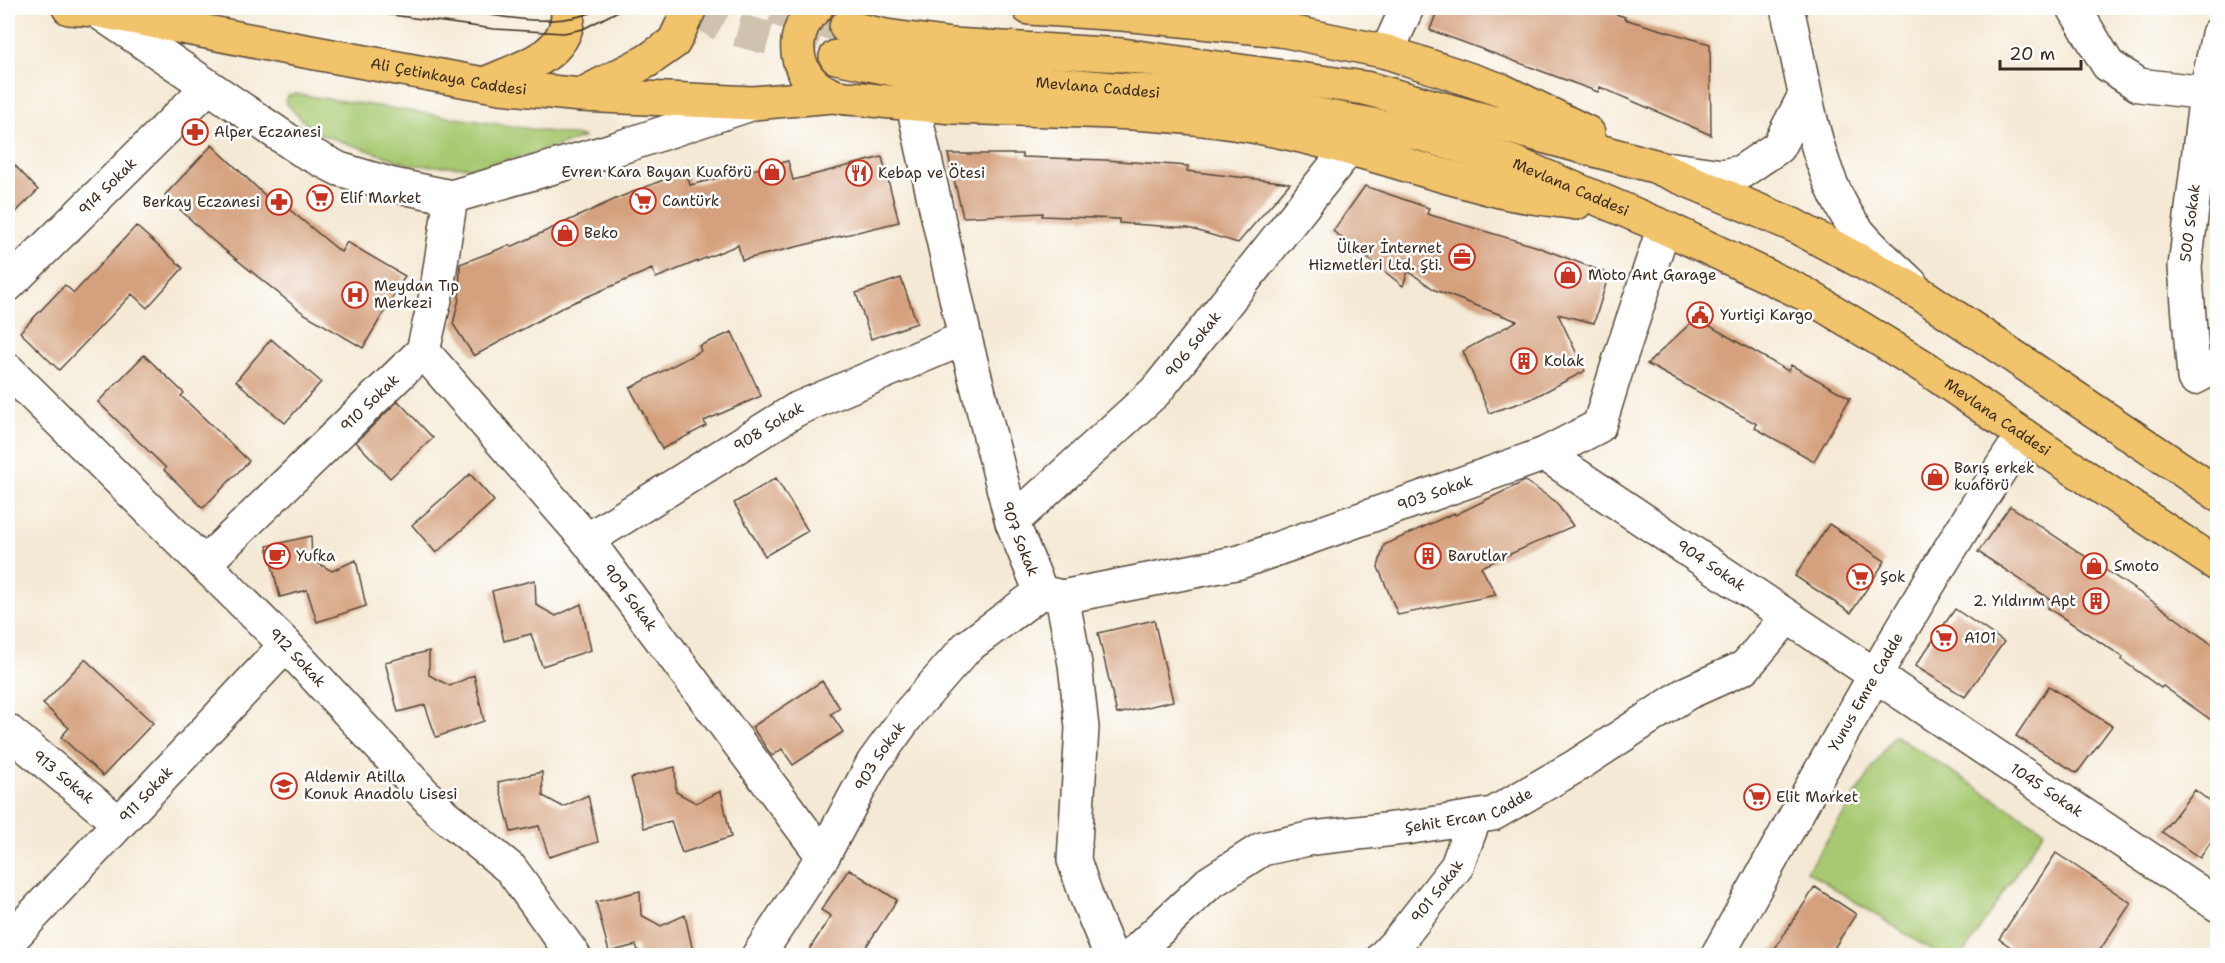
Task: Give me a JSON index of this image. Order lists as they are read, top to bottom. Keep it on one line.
{"streets":{"main road":["Ali Çetinkaya Caddesi","Mevlana Caddesi"],"street":["914 Sokak","500 Sokak","906 Sokak","910 Sokak","908 Sokak","903 Sokak","907 Sokak","904 Sokak","909 Sokak","912 Sokak","Yunus Emre Cadde","913 Sokak","1045 Sokak","911 Sokak","Şehit Ercan Cadde","901 Sokak"]},"crossings":[["Ali Çetinkaya Caddesi","Mevlana Caddesi"],["Ali Çetinkaya Caddesi","906 Sokak"],["Ali Çetinkaya Caddesi","907 Sokak"],["Mevlana Caddesi","903 Sokak"],["Mevlana Caddesi","Yunus Emre Cadde"],["906 Sokak","907 Sokak"],["910 Sokak","909 Sokak"],["910 Sokak","912 Sokak"],["908 Sokak","907 Sokak"],["908 Sokak","909 Sokak"],["903 Sokak","907 Sokak"],["903 Sokak","904 Sokak"],["903 Sokak","909 Sokak"],["904 Sokak","Yunus Emre Cadde"],["904 Sokak","1045 Sokak"],["904 Sokak","Şehit Ercan Cadde"],["912 Sokak","911 Sokak"],["Yunus Emre Cadde","1045 Sokak"],["913 Sokak","911 Sokak"],["Şehit Ercan Cadde","901 Sokak"]],"places":{"pharmacy":["Alper Eczanesi","Berkay Eczanesi"],"shop":["Evren Kara Bayan Kuaförü","Beko","Moto Ant Garage","Barış erkek kuaförü","Smoto"],"restaurant":["Kebap ve Ötesi"],"supermarket":["Elif Market","Cantürk","Şok","A101","Elit Market"],"office":["Ülker İnternet Hizmetleri Ltd. Şti."],"hospital":["Meydan Tıp Merkezi"],"public building":["Yurtiçi Kargo"],"building":["Kolak","Barutlar","2. Yıldırım Apt"],"cafe":["Yufka"],"school or university":["Aldemir Atilla Konuk Anadolu Lisesi"]},"scale_bar":"20 m"}
